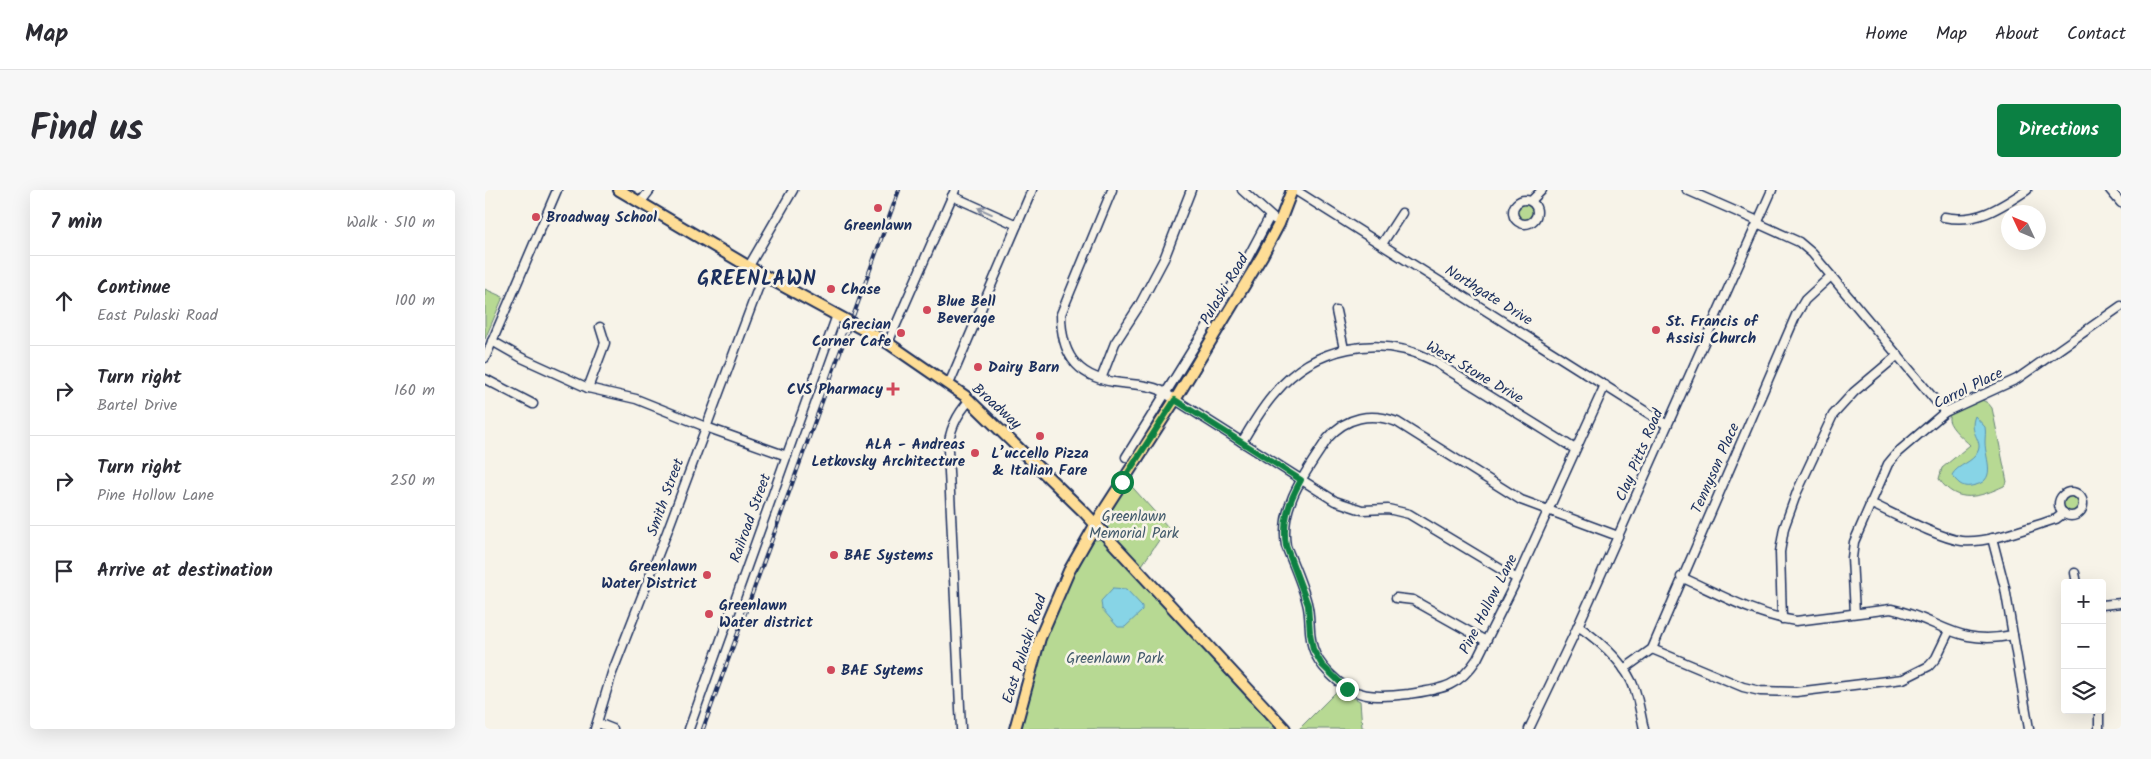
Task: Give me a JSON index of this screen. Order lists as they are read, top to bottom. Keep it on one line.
{"streets":{"main road":["Pulaski Road","Broadway","East Pulaski Road"],"street":["Northgate Drive","West Stone Drive","Carrol Place","Clay Pitts Road","Tennyson Place","Smith Street","Railroad Street","Pine Hollow Lane"]},"crossings":[["Pulaski Road","Northgate Drive"],["Pulaski Road","East Pulaski Road"],["Northgate Drive","Clay Pitts Road"],["Northgate Drive","Pine Hollow Lane"],["West Stone Drive","Pine Hollow Lane"],["Broadway","Smith Street"],["Broadway","Railroad Street"],["Broadway","East Pulaski Road"],["Clay Pitts Road","Pine Hollow Lane"]],"districts":["GREENLAWN"],"parks":["Greenlawn Memorial Park","Greenlawn Park"],"places":{"other":["Greenlawn","Broadway School","Chase","Blue Bell Beverage","St. Francis of Assisi Church","Grecian Corner Cafe","Dairy Barn","L’uccello Pizza & Italian Fare","ALA - Andreas Letkovsky Architecture","BAE Systems","Greenlawn Water District","Greenlawn Water district","BAE Sytems"],"health":["CVS Pharmacy"]},"north":"top left","page":{"header":"Map","nav":["Home","Map","About","Contact"],"title":"Find us","buttons":"Directions","heading":["7 min","Walk · 510 m"],"list":[["Continue","East Pulaski Road","100 m"],["Turn right","Bartel Drive","160 m"],["Turn right","Pine Hollow Lane","250 m"],"Arrive at destination"],"map_buttons":["+","−"]}}
